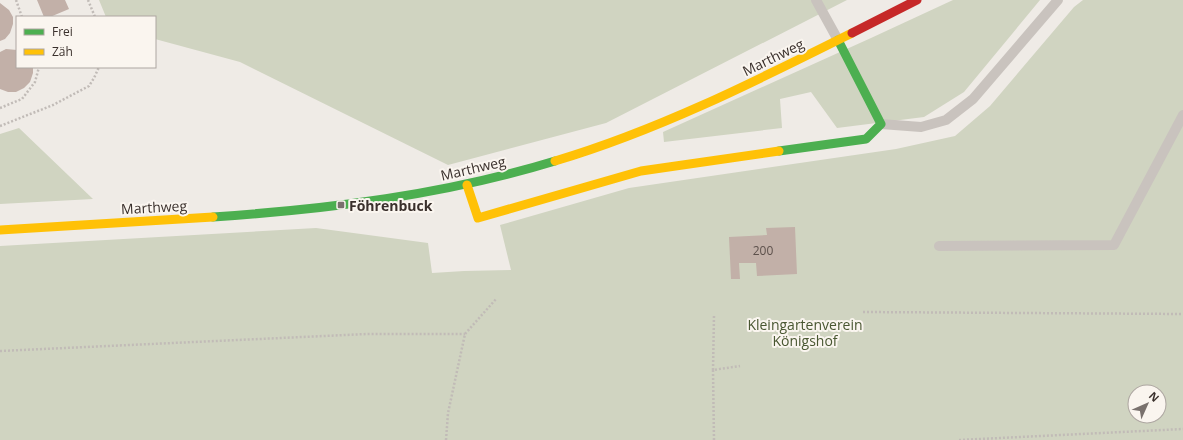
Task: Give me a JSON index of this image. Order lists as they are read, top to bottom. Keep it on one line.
{"streets":{"main road":["Marthweg"]},"parks":["Kleingartenverein Königshof"],"places":{"transit":["Föhrenbuck"]},"house_numbers":["200"],"legend":["Frei","Zäh"],"north":"top right"}
